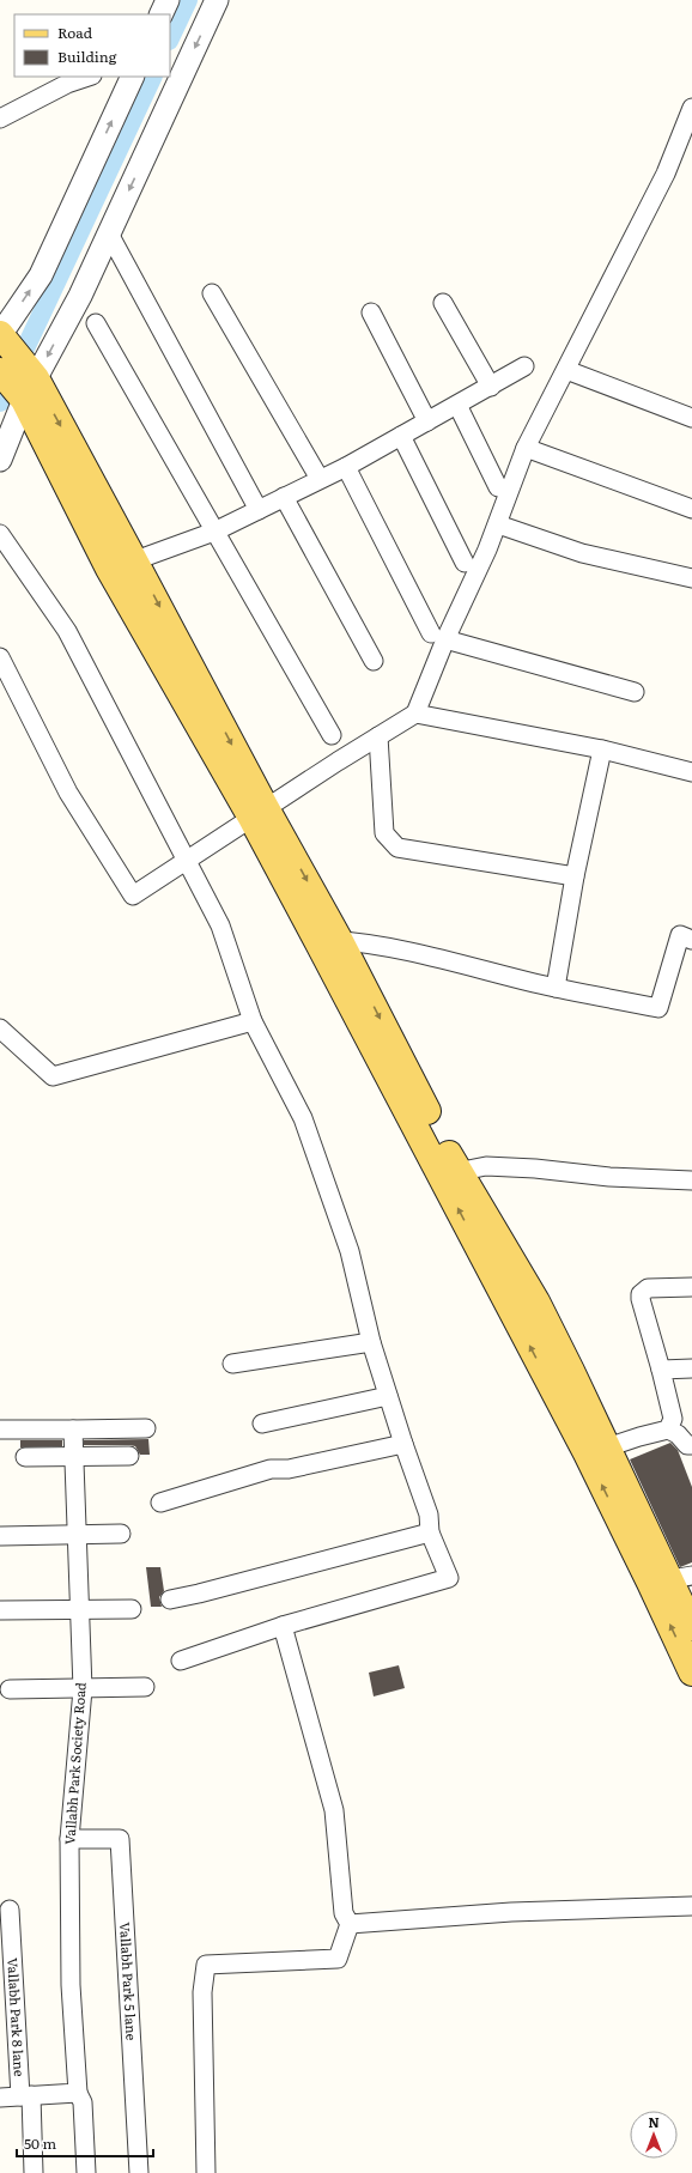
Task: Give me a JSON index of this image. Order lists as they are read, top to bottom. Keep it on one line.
{"streets":{"street":["Vallabh Park Society Road","Vallabh Park 5 lane","Vallabh Park 8 lane"]},"crossings":[["Vallabh Park Society Road","Vallabh Park 5 lane"]],"legend":["Road","Building"],"scale_bar":"50 m","north":"top"}
